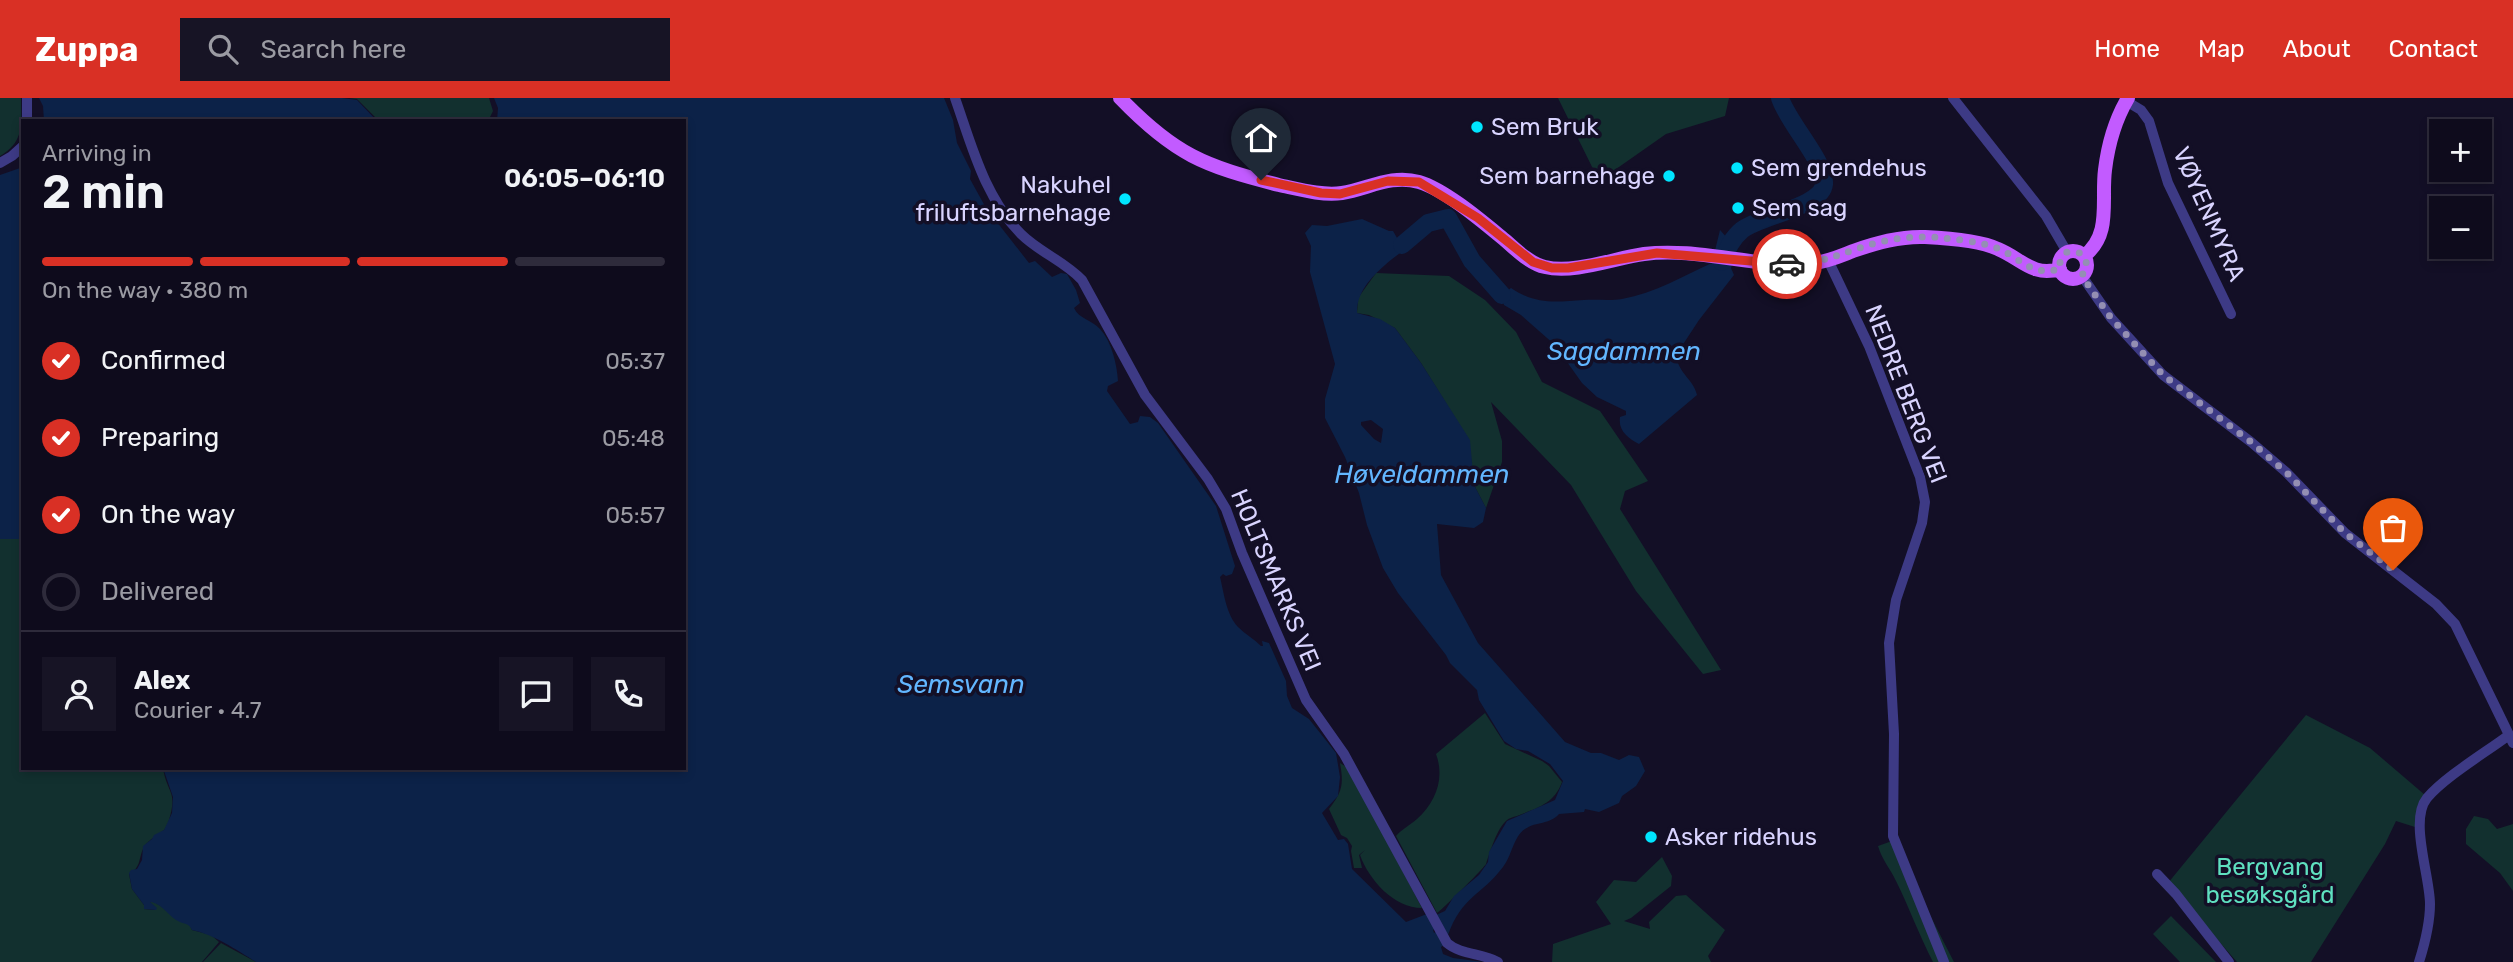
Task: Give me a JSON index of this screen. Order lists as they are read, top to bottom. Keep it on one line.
{"streets":{"street":["VØYENMYRA","NEDRE BERG VEI","HOLTSMARKS VEI"]},"water":["Sagdammen","Høveldammen","Semsvann"],"parks":["Bergvang besøksgård"],"places":["Sem Bruk","Sem grendehus","Sem barnehage","Nakuhel friluftsbarnehage","Sem sag","Asker ridehus"],"page":{"header":"Zuppa","search":"Search here","nav":["Home","Map","About","Contact"],"map_buttons":["+","−"],"heading":["2 min","Arriving in","06:05–06:10"],"panel":["Alex","Courier · 4.7"],"bar":"On the way · 380 m","list":[["Confirmed","05:37"],["Preparing","05:48"],["On the way","05:57"],"Delivered"]}}
